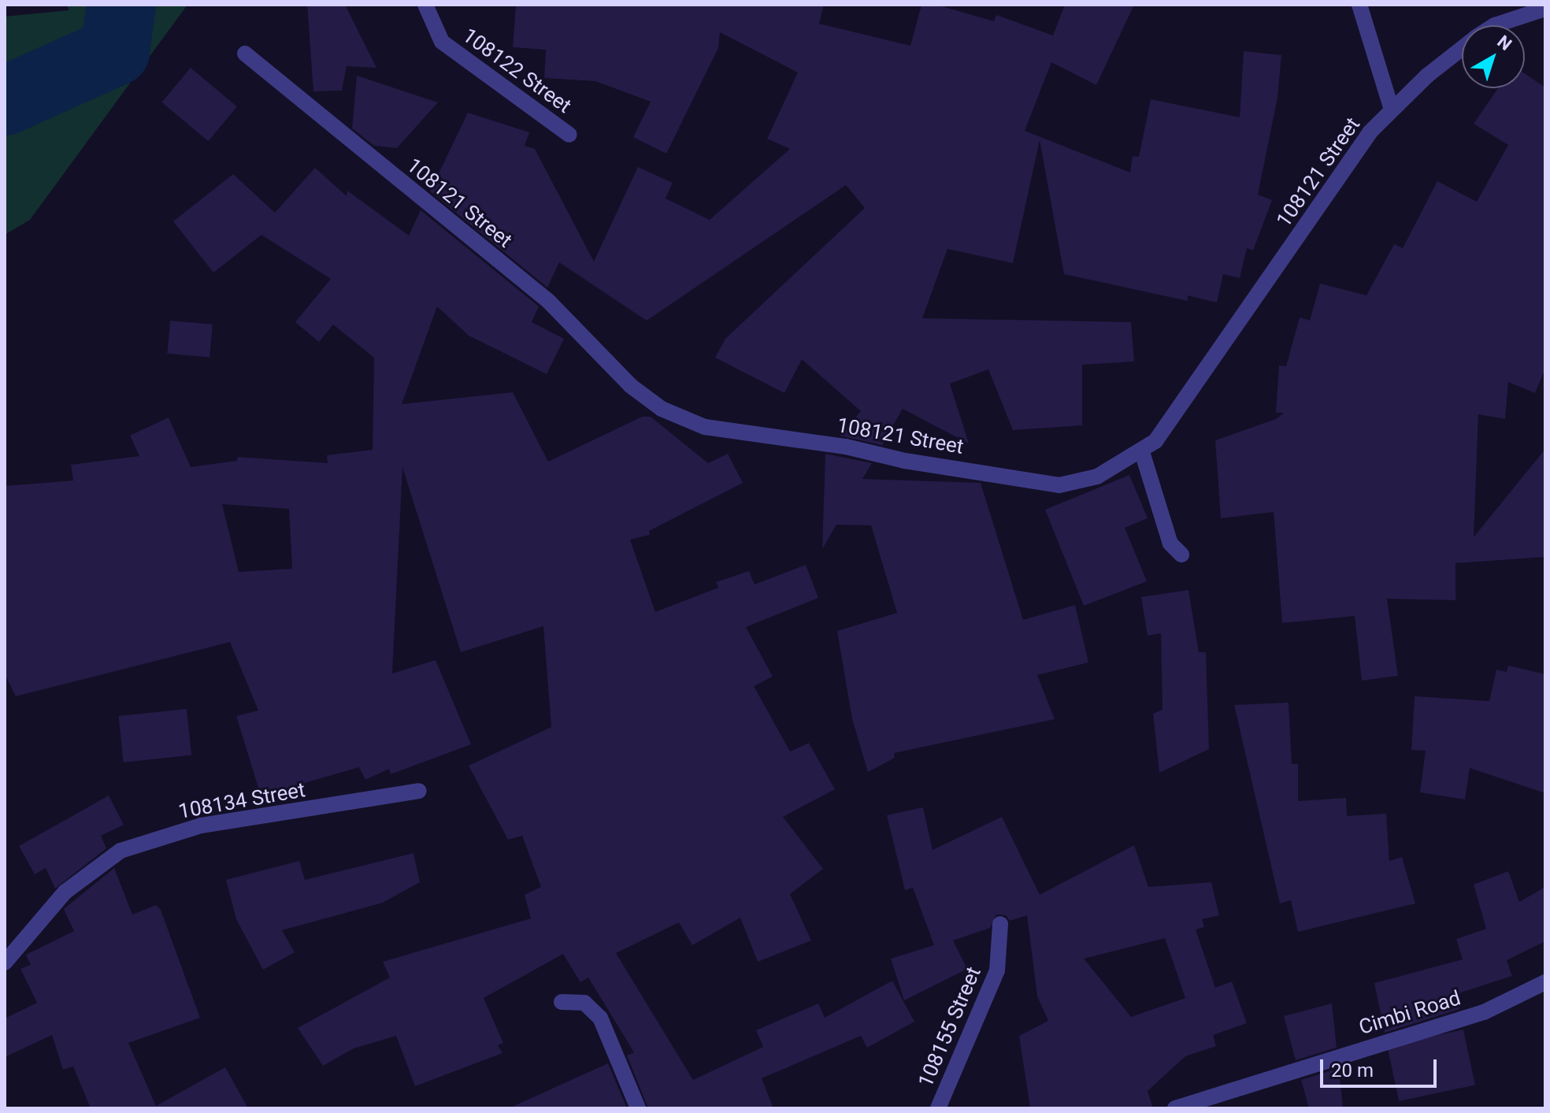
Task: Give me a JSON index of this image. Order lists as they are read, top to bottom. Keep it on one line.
{"streets":{"street":["108122 Street","108121 Street","108134 Street","Cimbi Road","108155 Street"]},"scale_bar":"20 m","north":"top right"}
